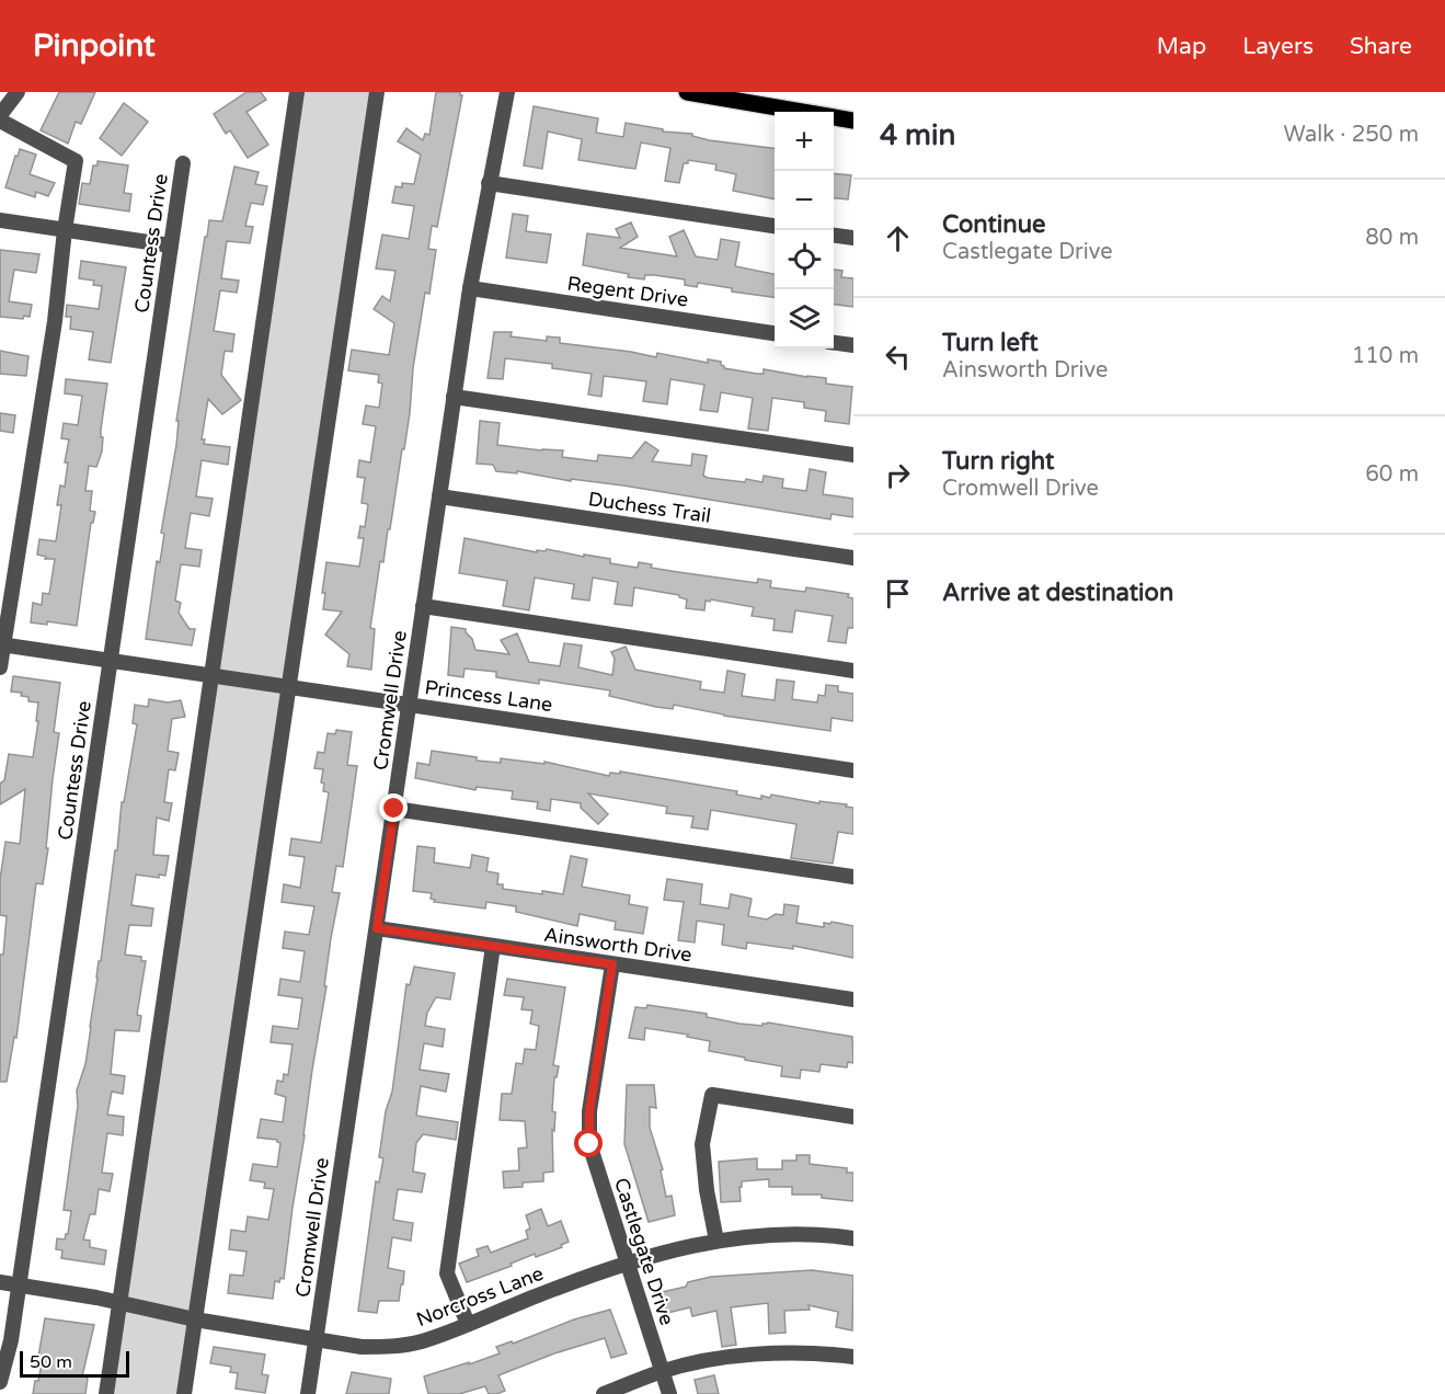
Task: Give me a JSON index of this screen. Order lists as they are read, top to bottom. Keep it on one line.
{"streets":{"street":["Countess Drive","Regent Drive","Duchess Trail","Princess Lane","Cromwell Drive","Ainsworth Drive","Castlegate Drive","Norcross Lane"]},"crossings":[["Countess Drive","Princess Lane"],["Countess Drive","Norcross Lane"],["Regent Drive","Cromwell Drive"],["Duchess Trail","Cromwell Drive"],["Princess Lane","Cromwell Drive"],["Cromwell Drive","Ainsworth Drive"],["Cromwell Drive","Norcross Lane"],["Ainsworth Drive","Castlegate Drive"],["Castlegate Drive","Norcross Lane"]],"scale_bar":"50 m","page":{"header":"Pinpoint","nav":["Map","Layers","Share"],"heading":["4 min","Walk · 250 m"],"map_buttons":["+","−"],"list":[["Continue","Castlegate Drive","80 m"],["Turn left","Ainsworth Drive","110 m"],["Turn right","Cromwell Drive","60 m"],"Arrive at destination"],"scale":"50 m"}}
